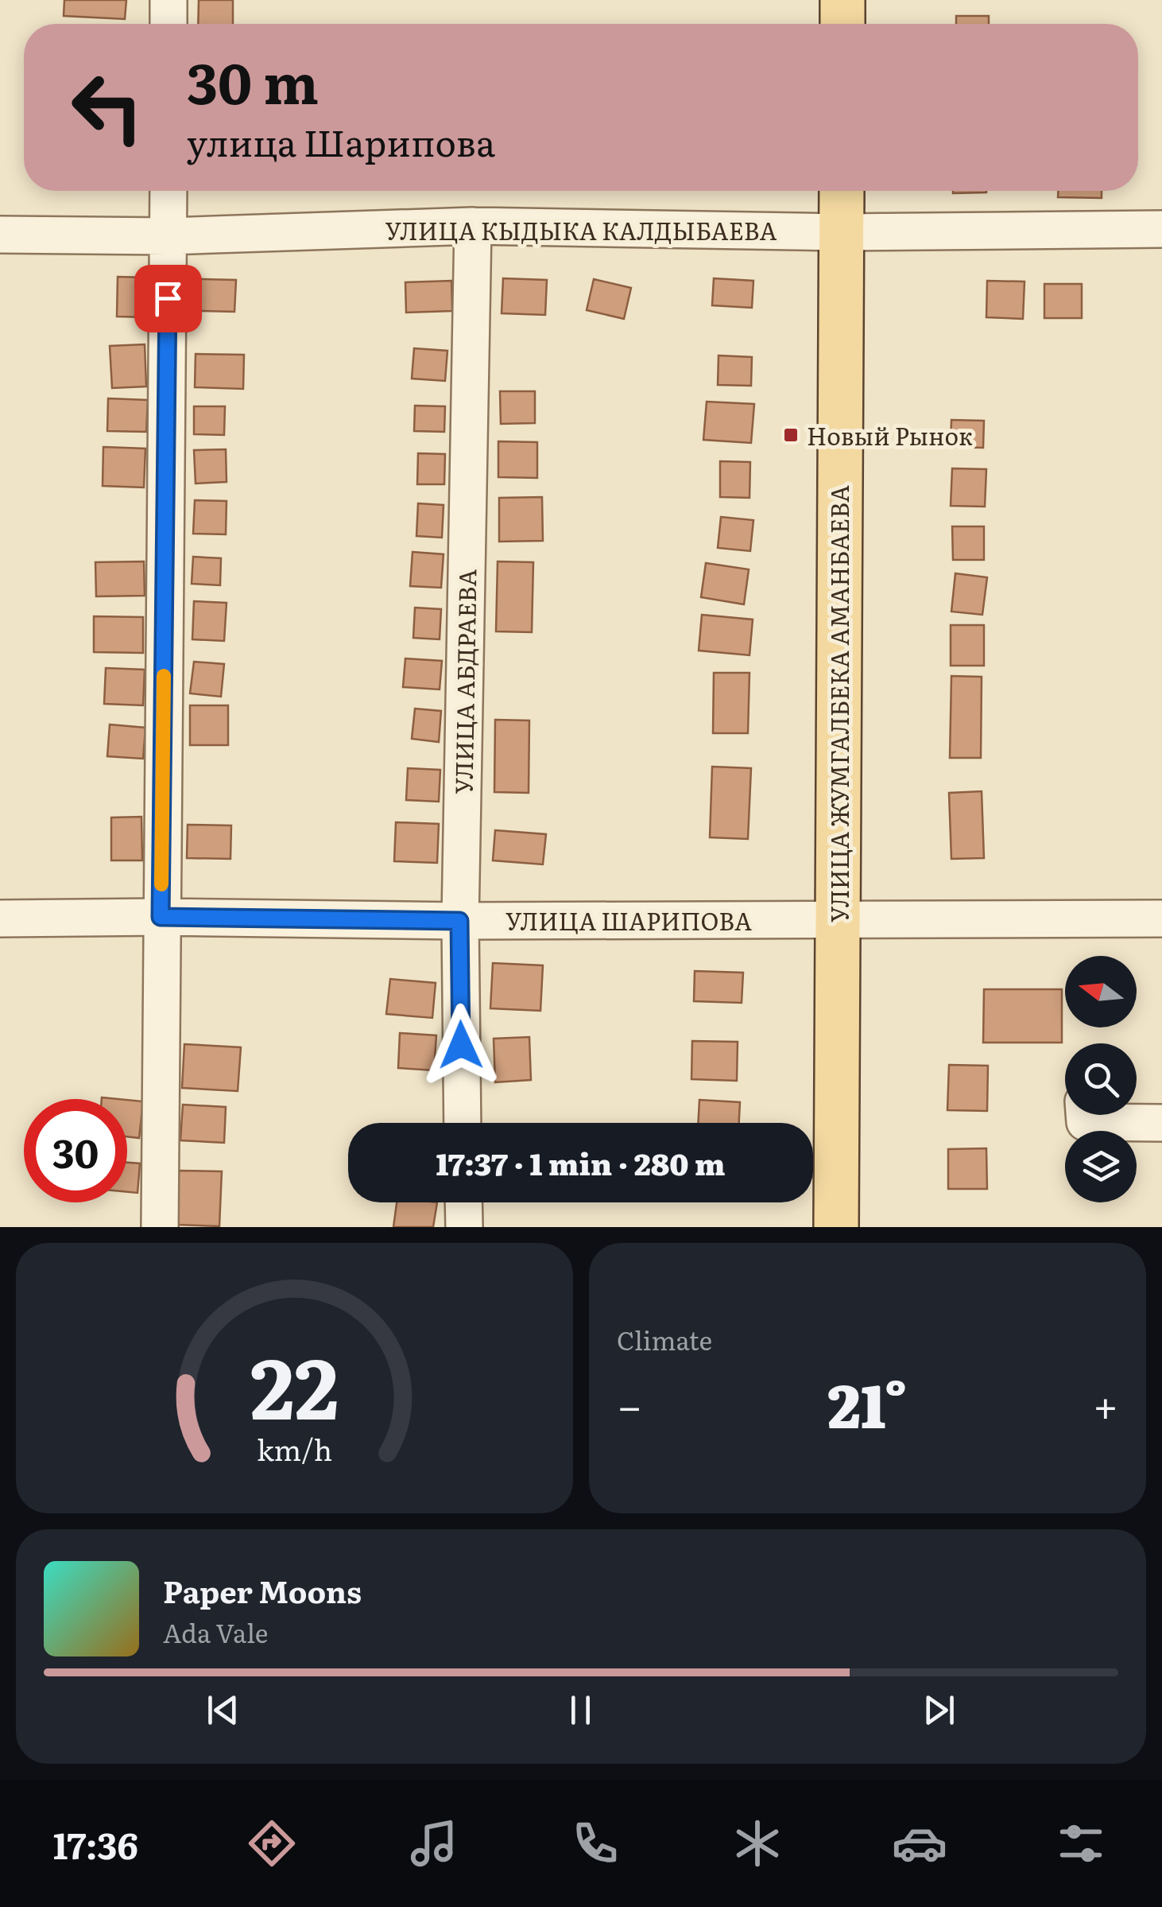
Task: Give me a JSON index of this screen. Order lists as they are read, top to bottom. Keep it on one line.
{"streets":{"main road":["УЛИЦА ЖУМГАЛБЕКА АМАНБАЕВА"],"street":["УЛИЦА КЫДЫКА КАЛДЫБАЕВА","УЛИЦА АБДРАЕВА","УЛИЦА ШАРИПОВА"]},"crossings":[["УЛИЦА КЫДЫКА КАЛДЫБАЕВА","УЛИЦА АБДРАЕВА"],["УЛИЦА КЫДЫКА КАЛДЫБАЕВА","УЛИЦА ЖУМГАЛБЕКА АМАНБАЕВА"],["УЛИЦА АБДРАЕВА","УЛИЦА ШАРИПОВА"],["УЛИЦА ЖУМГАЛБЕКА АМАНБАЕВА","УЛИЦА ШАРИПОВА"]],"places":{"transit":["Новый Рынок"]},"north":"left","page":{"turn":["30 m","улица Шарипова"],"limit":"30","trip":"17:37 · 1 min · 280 m","tile":"Climate","heat":["−","21°","+"],"song":["Paper Moons","Ada Vale"],"tabs":"17:36","gauge":["22","km/h"]}}
